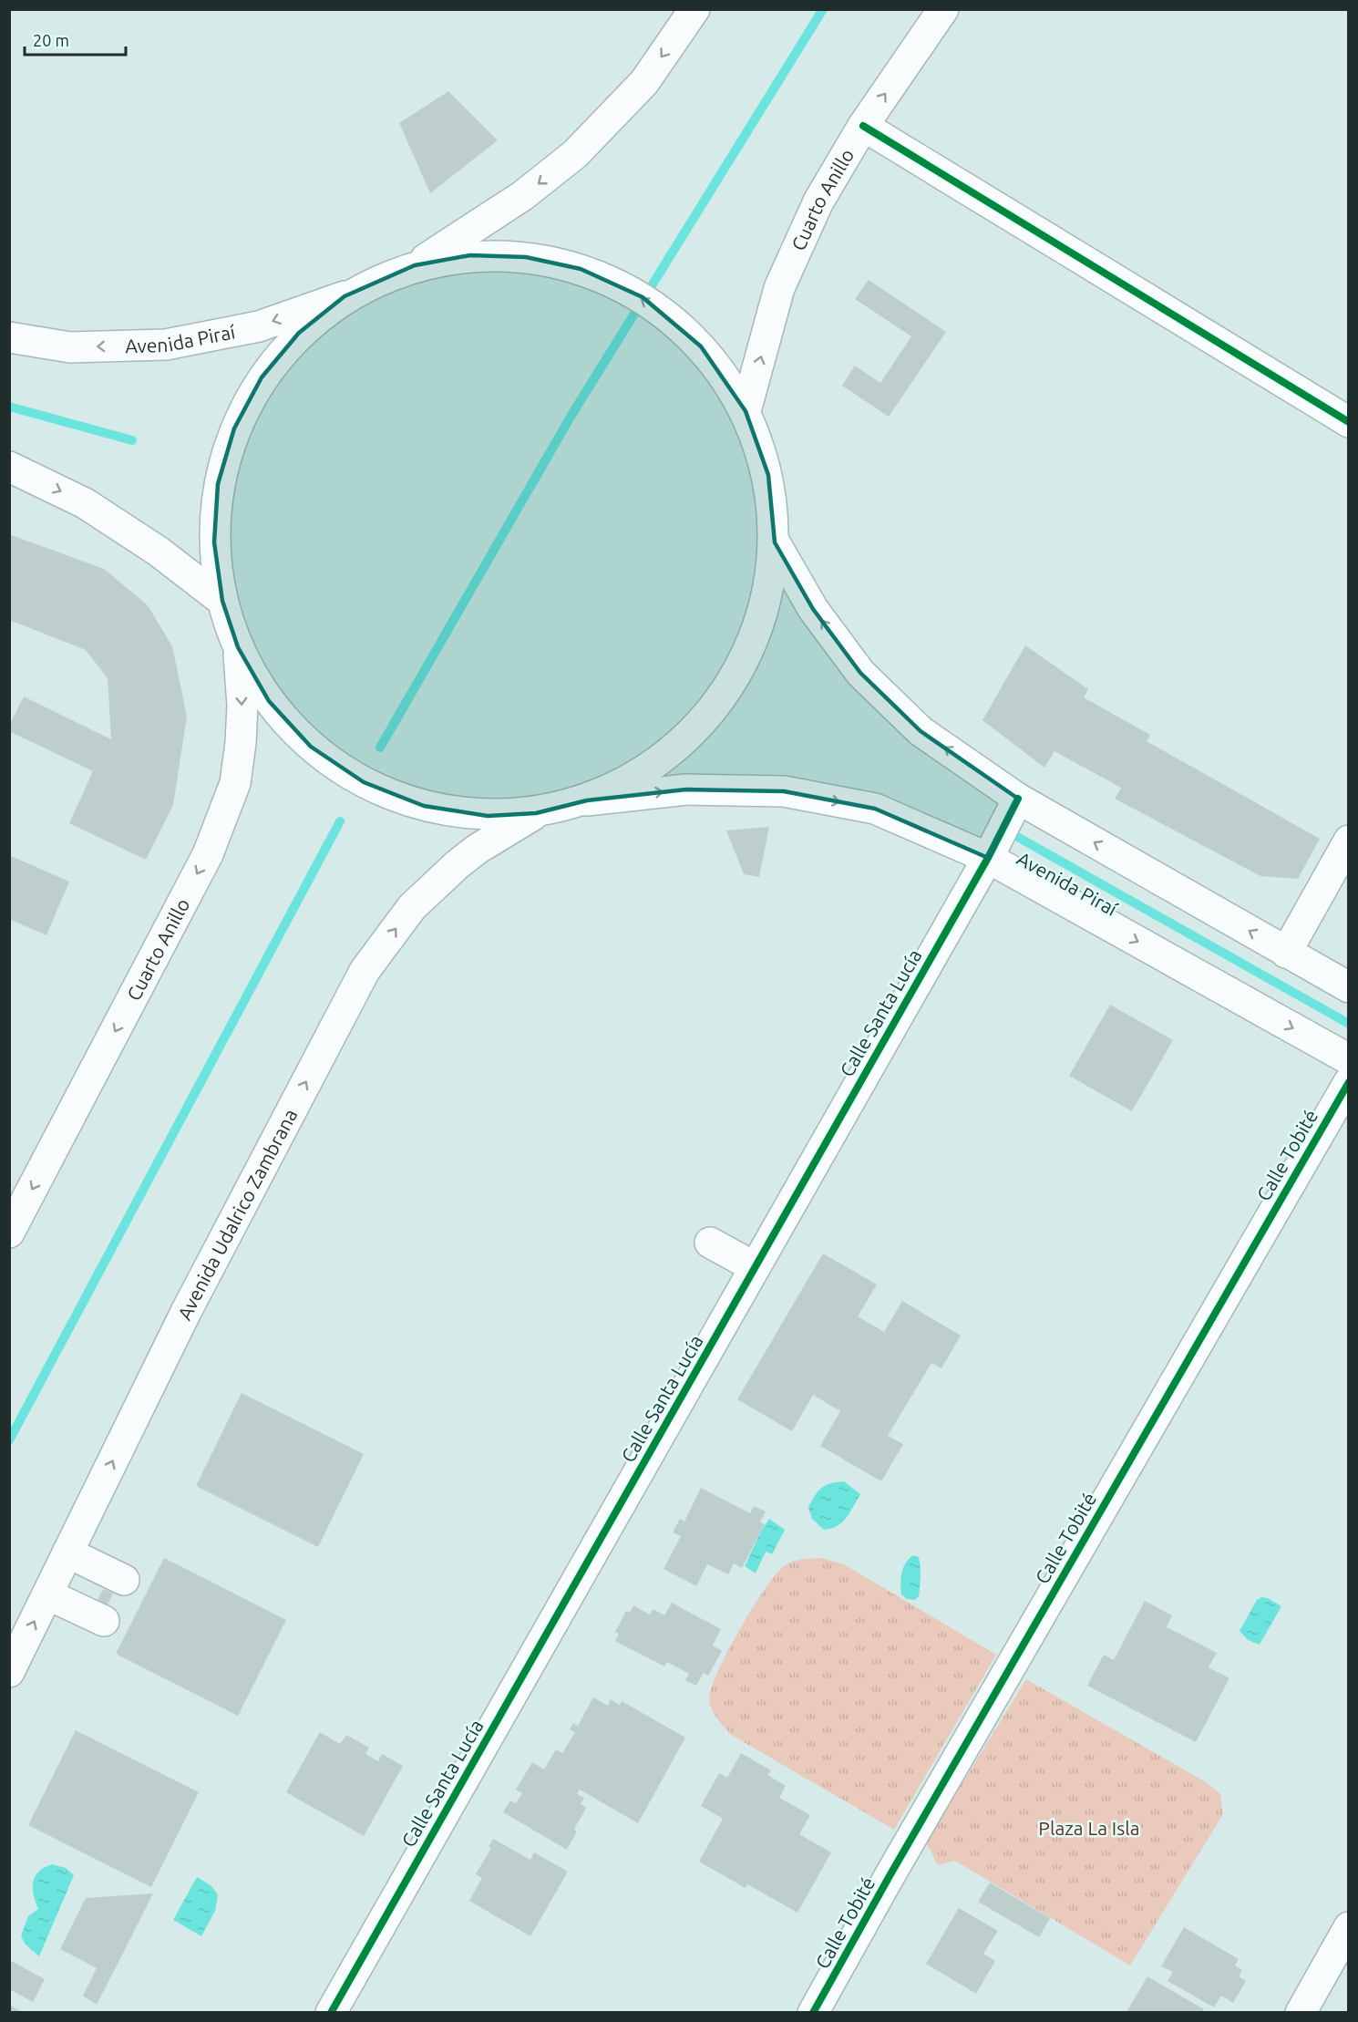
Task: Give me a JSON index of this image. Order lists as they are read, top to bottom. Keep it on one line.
{"streets":{"main road":["Cuarto Anillo","Avenida Piraí","Calle Santa Lucía","Calle Tobité","Avenida Udalrico Zambrana"]},"crossings":[["Avenida Piraí","Calle Santa Lucía"]],"one_way":["Avenida Udalrico Zambrana"],"parks":["Plaza La Isla"],"scale_bar":"20 m"}
